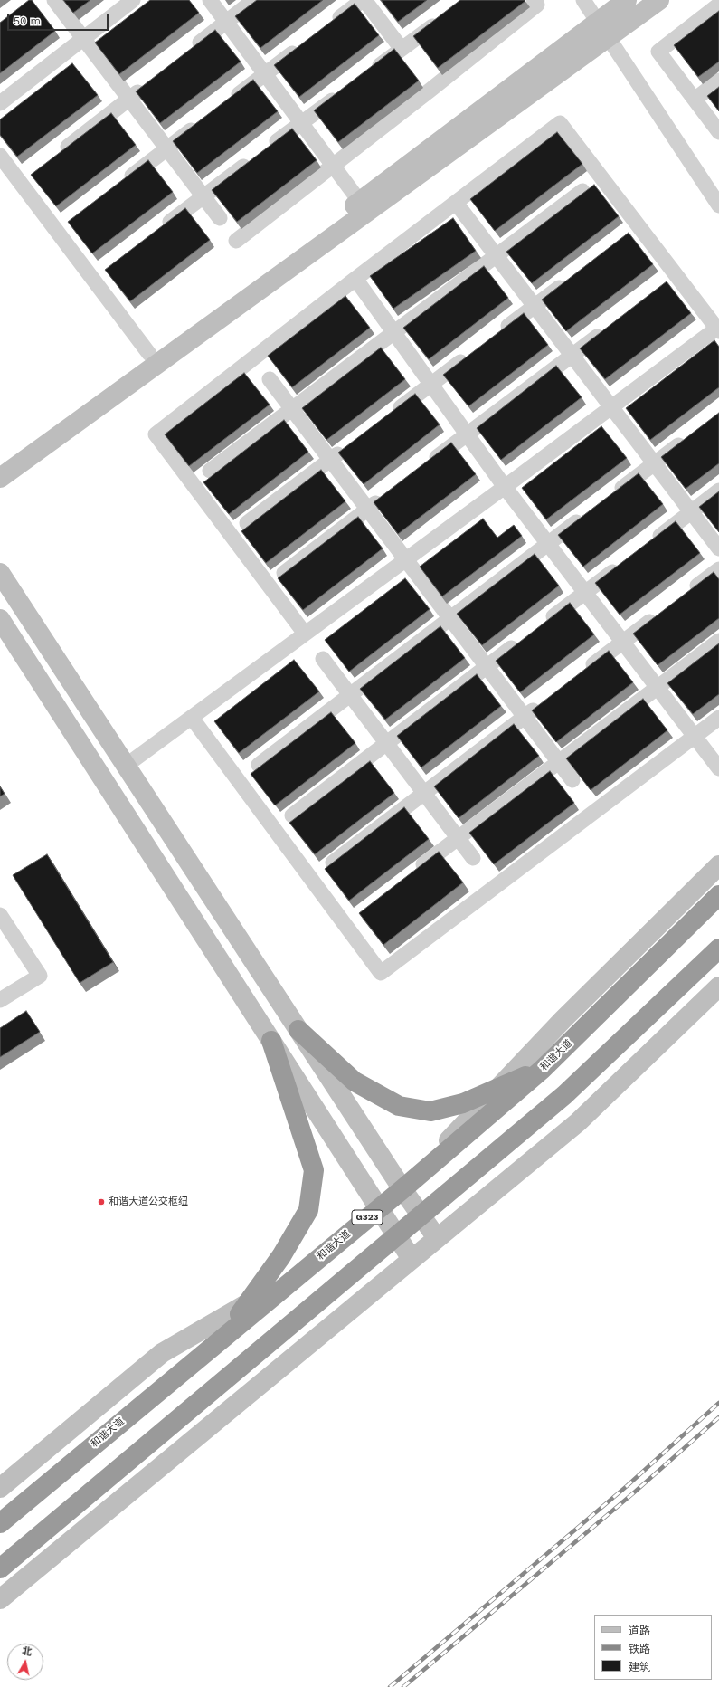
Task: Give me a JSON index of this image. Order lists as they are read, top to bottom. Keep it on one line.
{"streets":{"highway":["和谐大道","G323"]},"places":["和谐大道公交枢纽"],"legend":["道路","铁路","建筑"],"scale_bar":"50 m","north":"top"}
